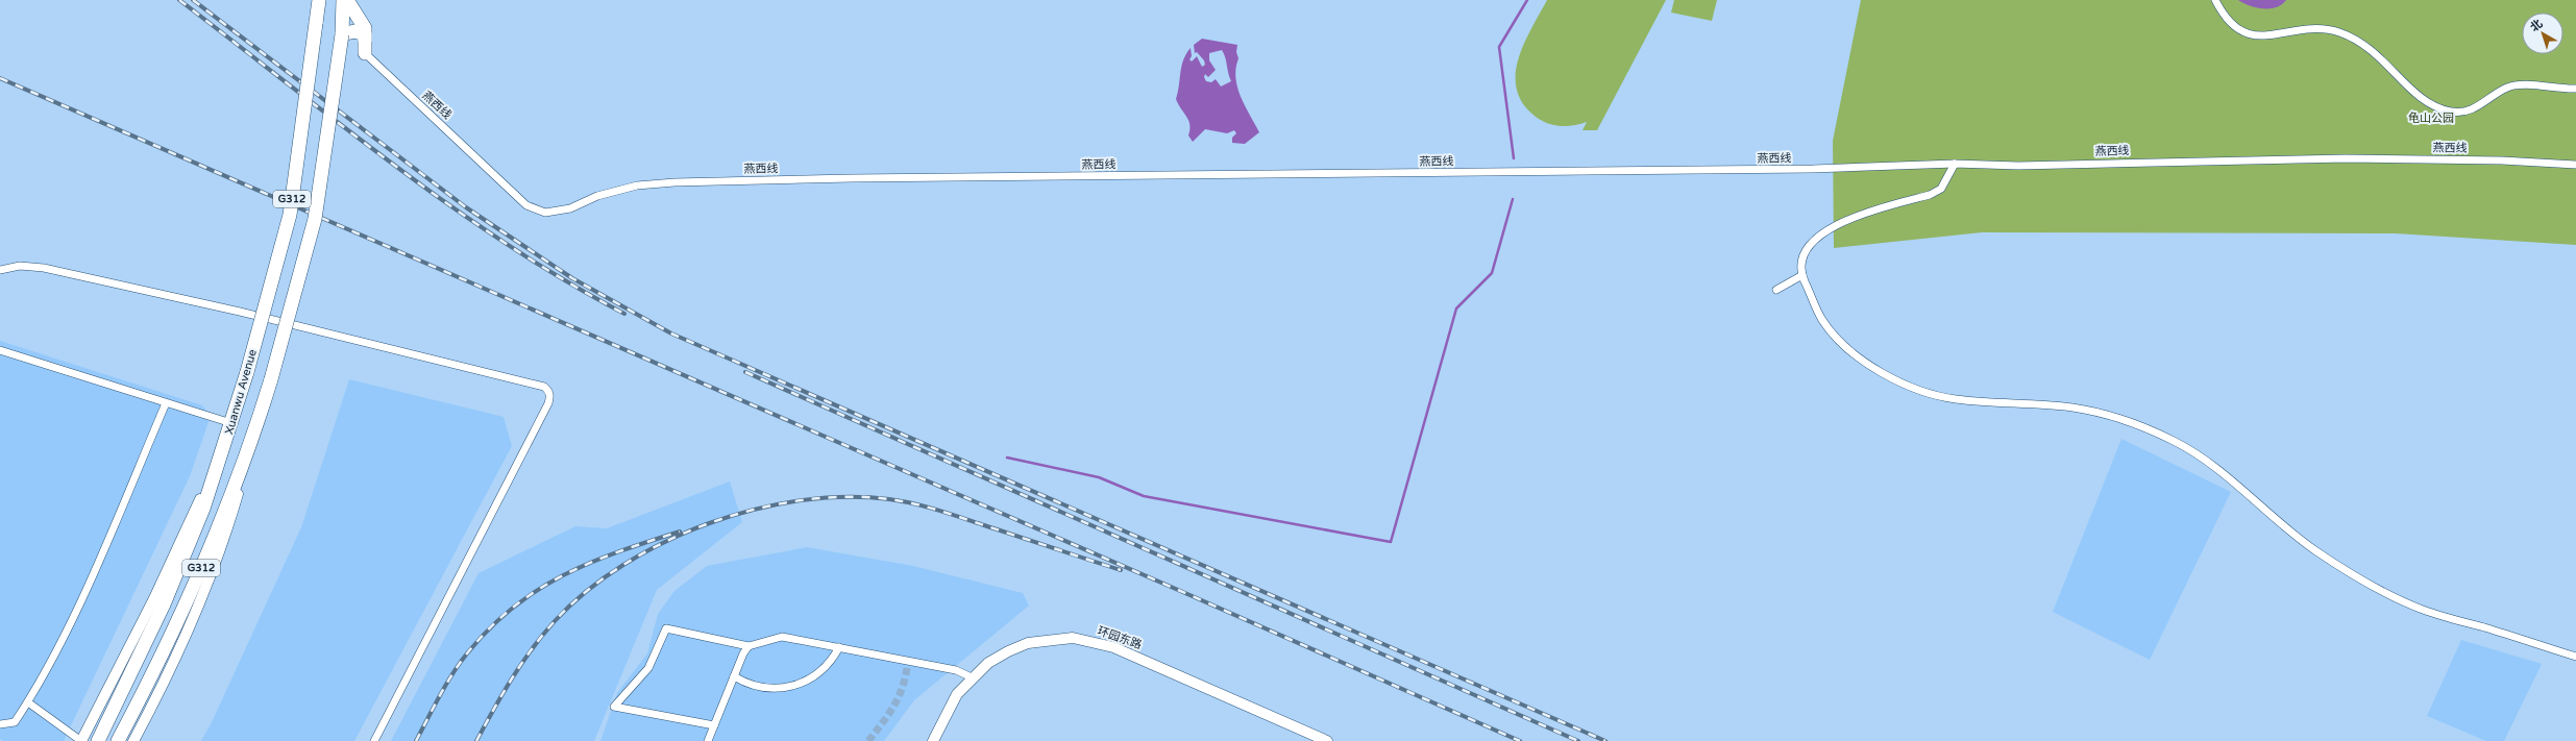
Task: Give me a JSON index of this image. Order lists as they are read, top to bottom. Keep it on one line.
{"streets":{"highway":["G312","Xuanwu Avenue"],"street":["燕西线","环园东路"]},"parks":["龟山公园"],"north":"top left"}
